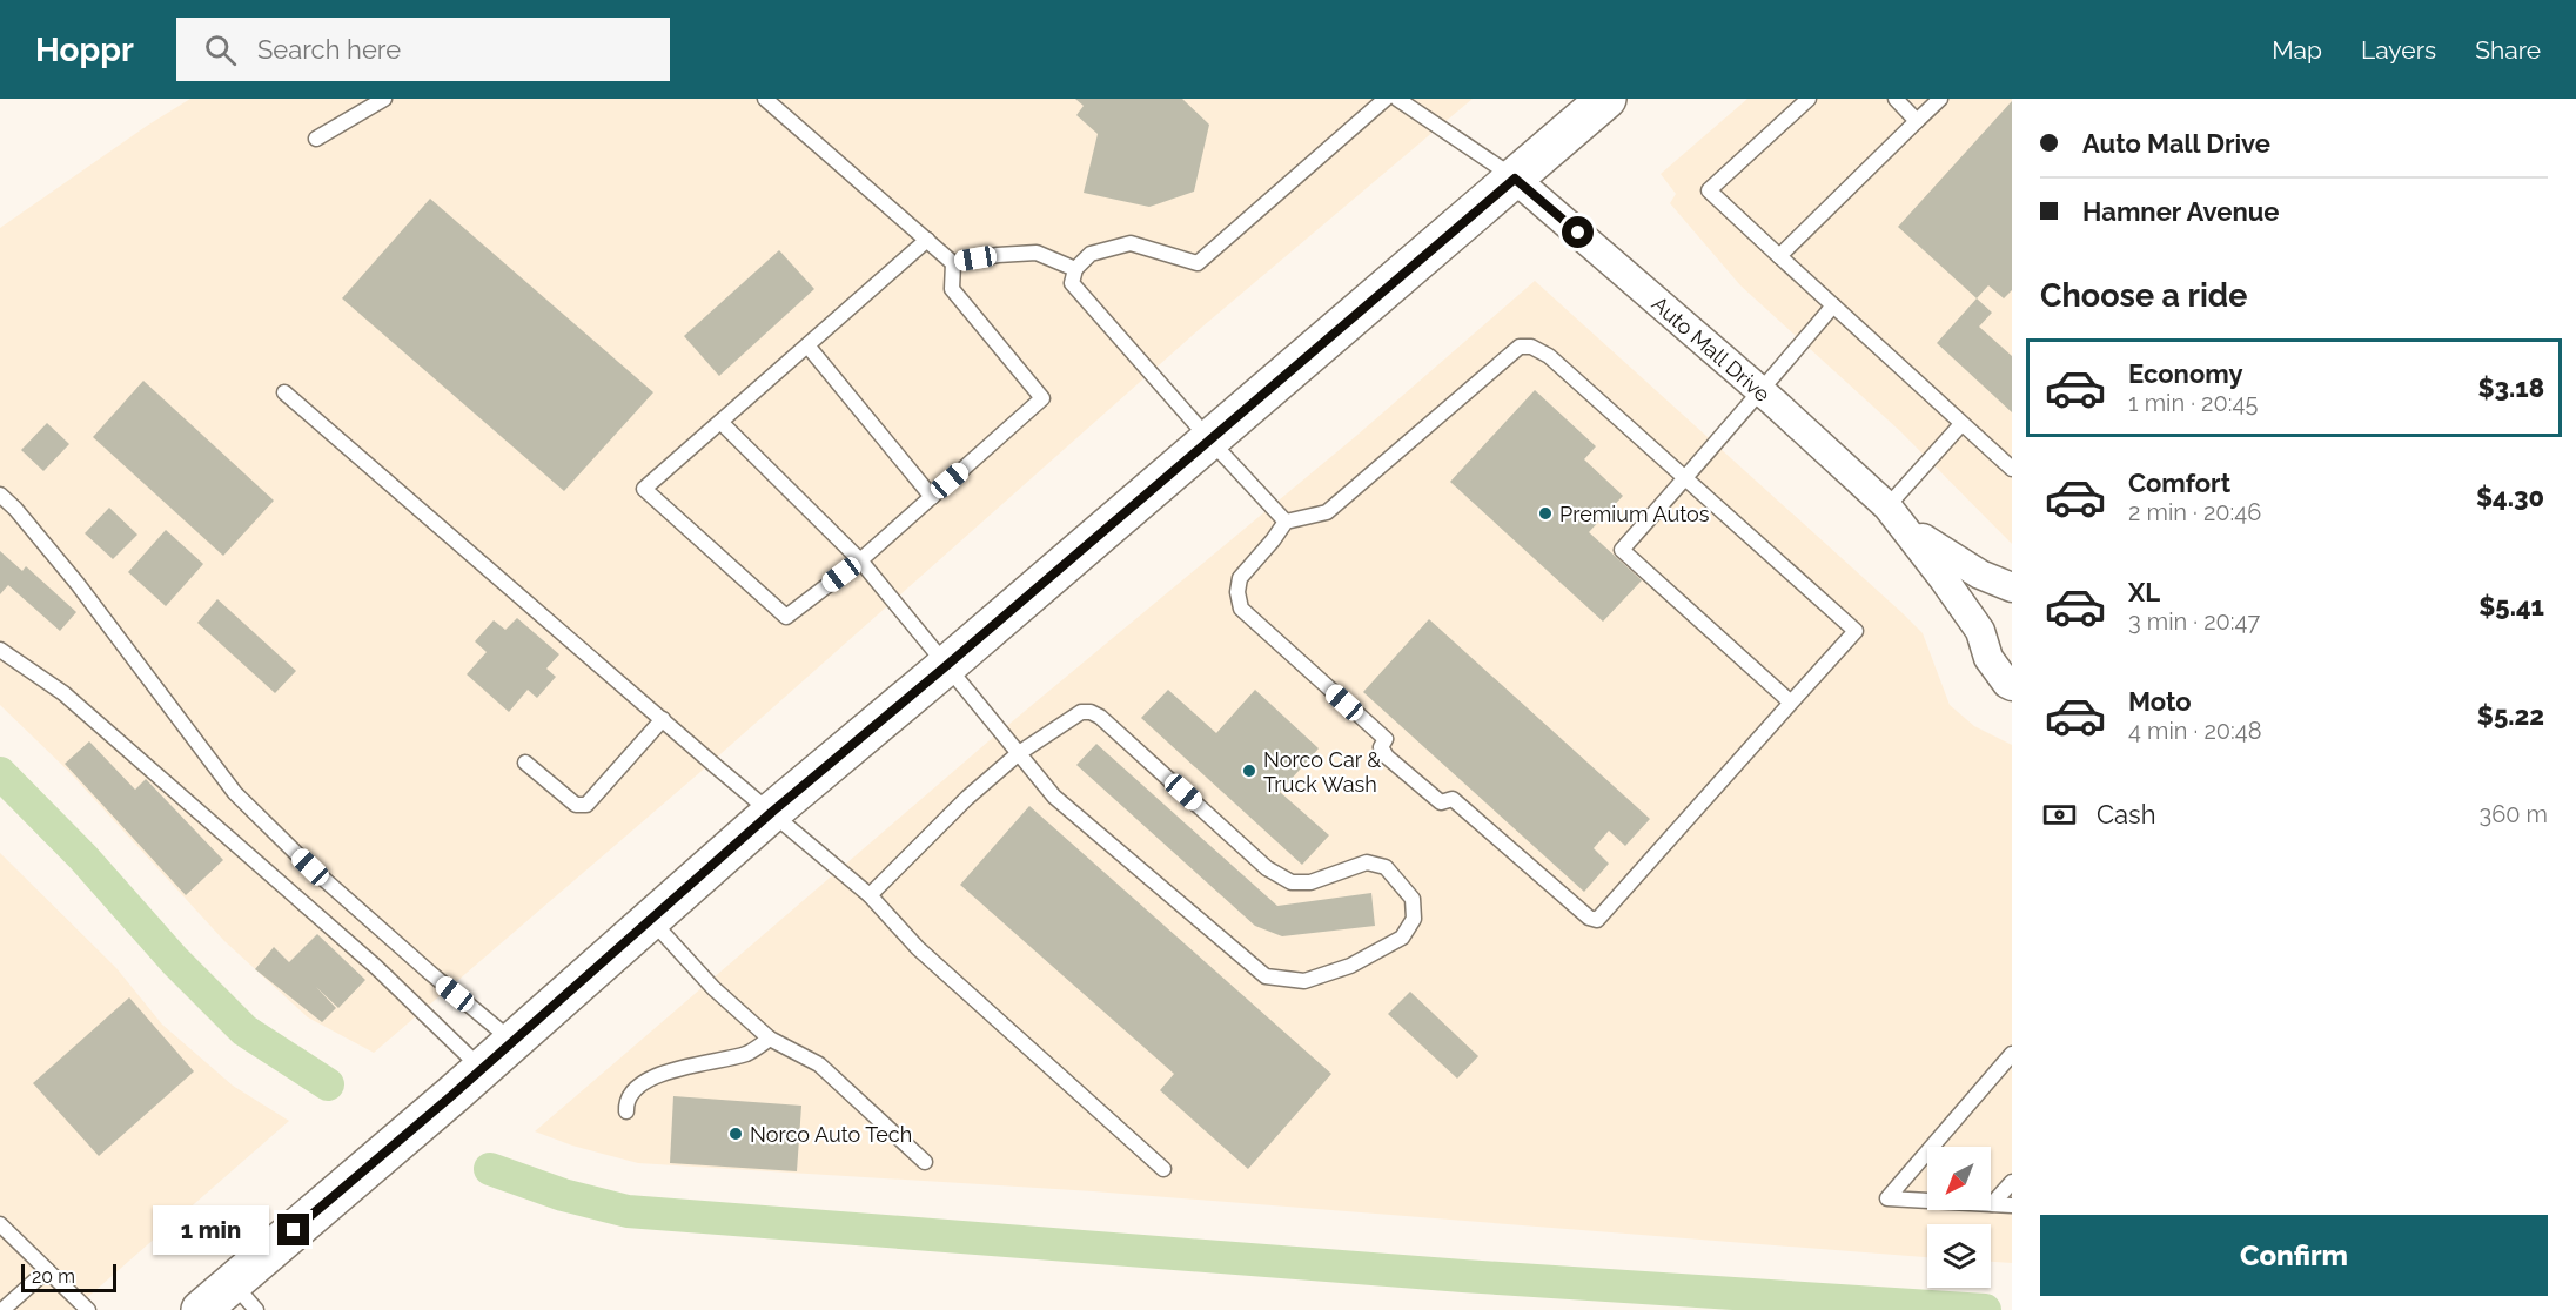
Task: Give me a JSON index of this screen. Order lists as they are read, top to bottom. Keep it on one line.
{"streets":{"street":["Auto Mall Drive"]},"places":["Premium Autos","Norco Car & Truck Wash","Norco Auto Tech"],"scale_bar":"20 m","north":"bottom left","page":{"header":"Hoppr","search":"Search here","nav":["Map","Layers","Share"],"banner":["Auto Mall Drive","Hamner Avenue"],"heading":"Choose a ride","list":[{"name":"Economy","note":"1 min · 20:45","value":"$3.18"},{"name":"Comfort","note":"2 min · 20:46","value":"$4.30"},{"name":"XL","note":"3 min · 20:47","value":"$5.41"},{"name":"Moto","note":"4 min · 20:48","value":"$5.22"}],"pay":["Cash","360 m"],"buttons":"Confirm","bubble":"1 min","scale":"20 m"}}
